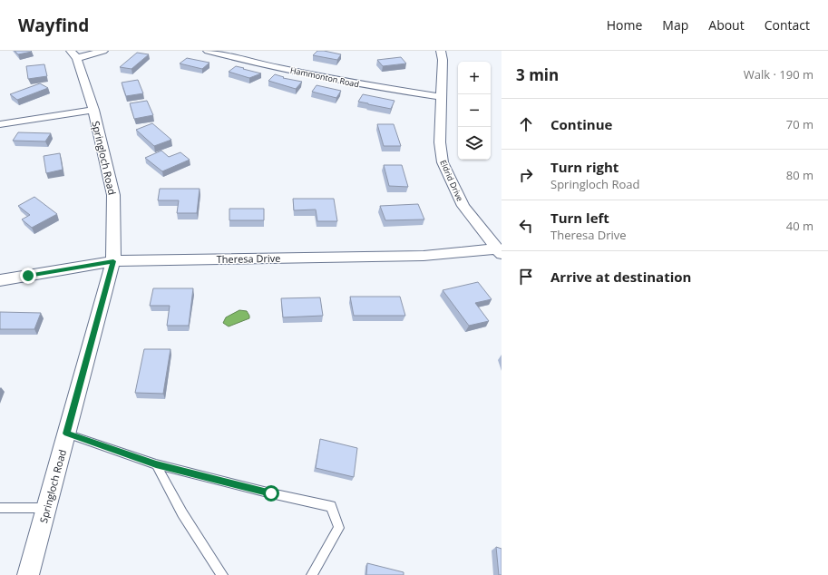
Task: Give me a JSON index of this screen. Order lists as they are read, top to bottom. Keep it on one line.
{"streets":{"street":["Hammonton Road","Springloch Road","Eldrid Drive","Theresa Drive"]},"crossings":[["Hammonton Road","Eldrid Drive"],["Springloch Road","Theresa Drive"],["Eldrid Drive","Theresa Drive"]],"page":{"header":"Wayfind","nav":["Home","Map","About","Contact"],"heading":["3 min","Walk · 190 m"],"map_buttons":["+","−"],"list":[["Continue","70 m"],["Turn right","Springloch Road","80 m"],["Turn left","Theresa Drive","40 m"],"Arrive at destination"]}}
